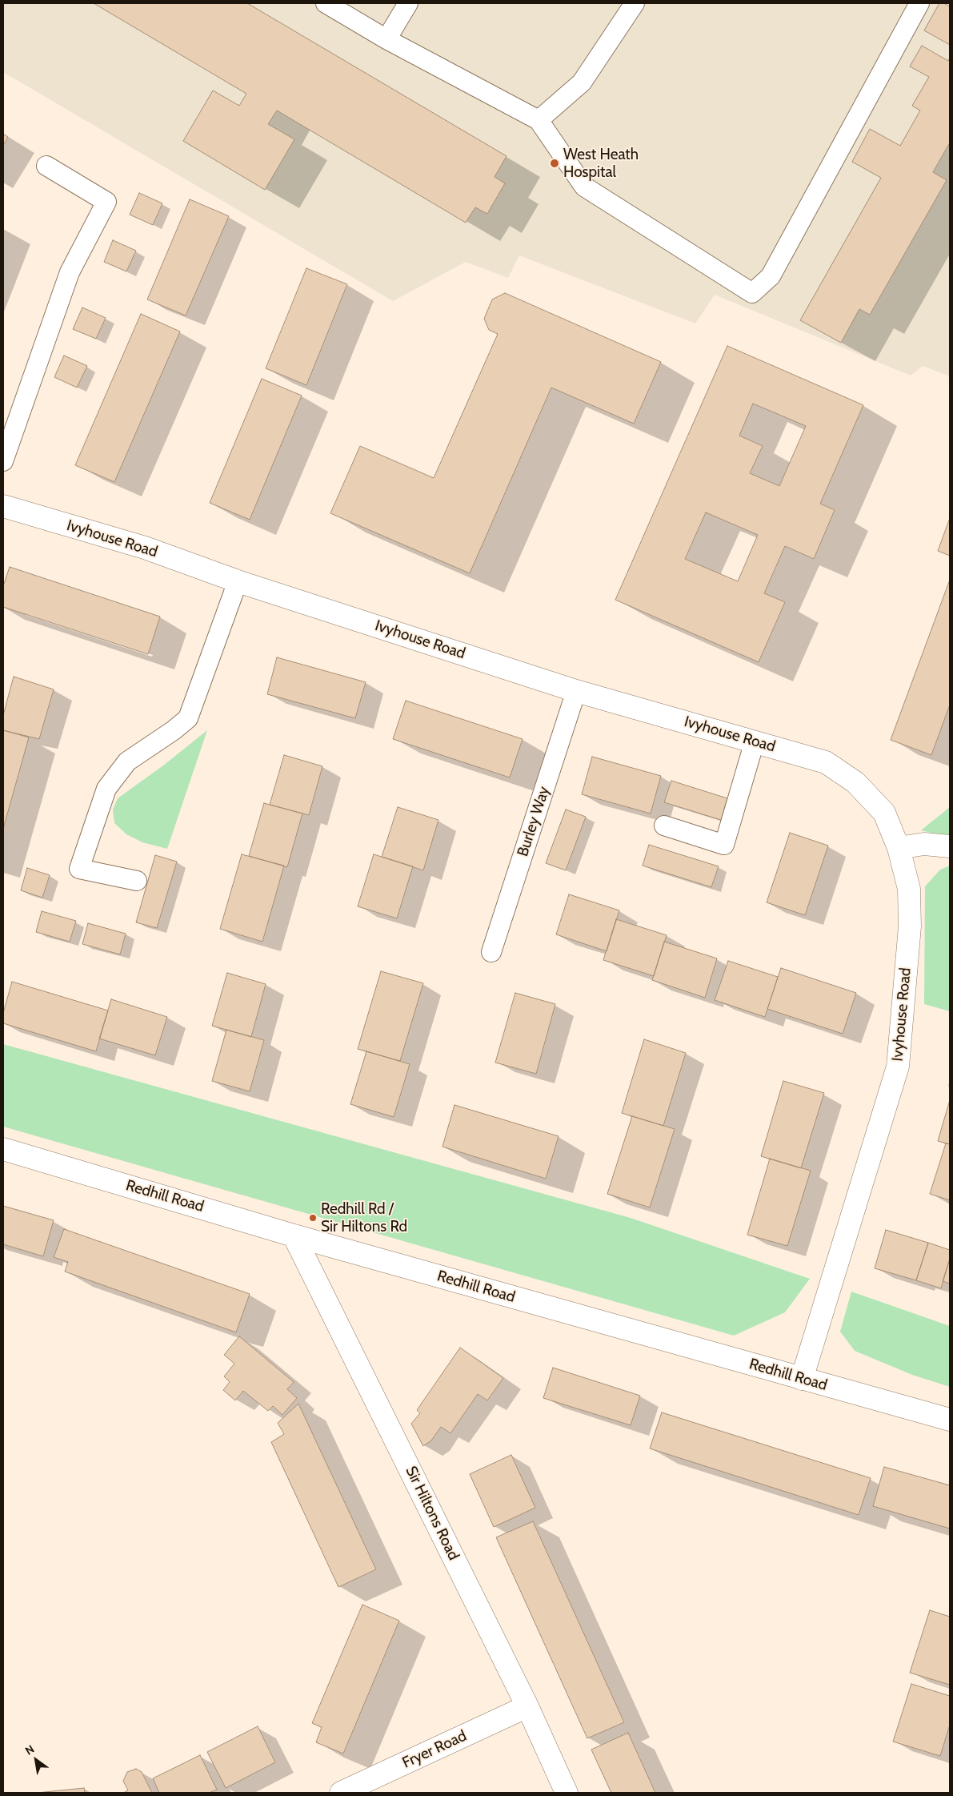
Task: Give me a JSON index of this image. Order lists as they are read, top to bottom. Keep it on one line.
{"streets":{"street":["Ivyhouse Road","Redhill Road","Sir Hiltons Road","Fryer Road"],"lane":["Burley Way"]},"crossings":[["Ivyhouse Road","Burley Way"],["Ivyhouse Road","Redhill Road"],["Redhill Road","Sir Hiltons Road"],["Sir Hiltons Road","Fryer Road"]],"places":["West Heath Hospital","Redhill Rd / Sir Hiltons Rd"],"north":"top left"}
